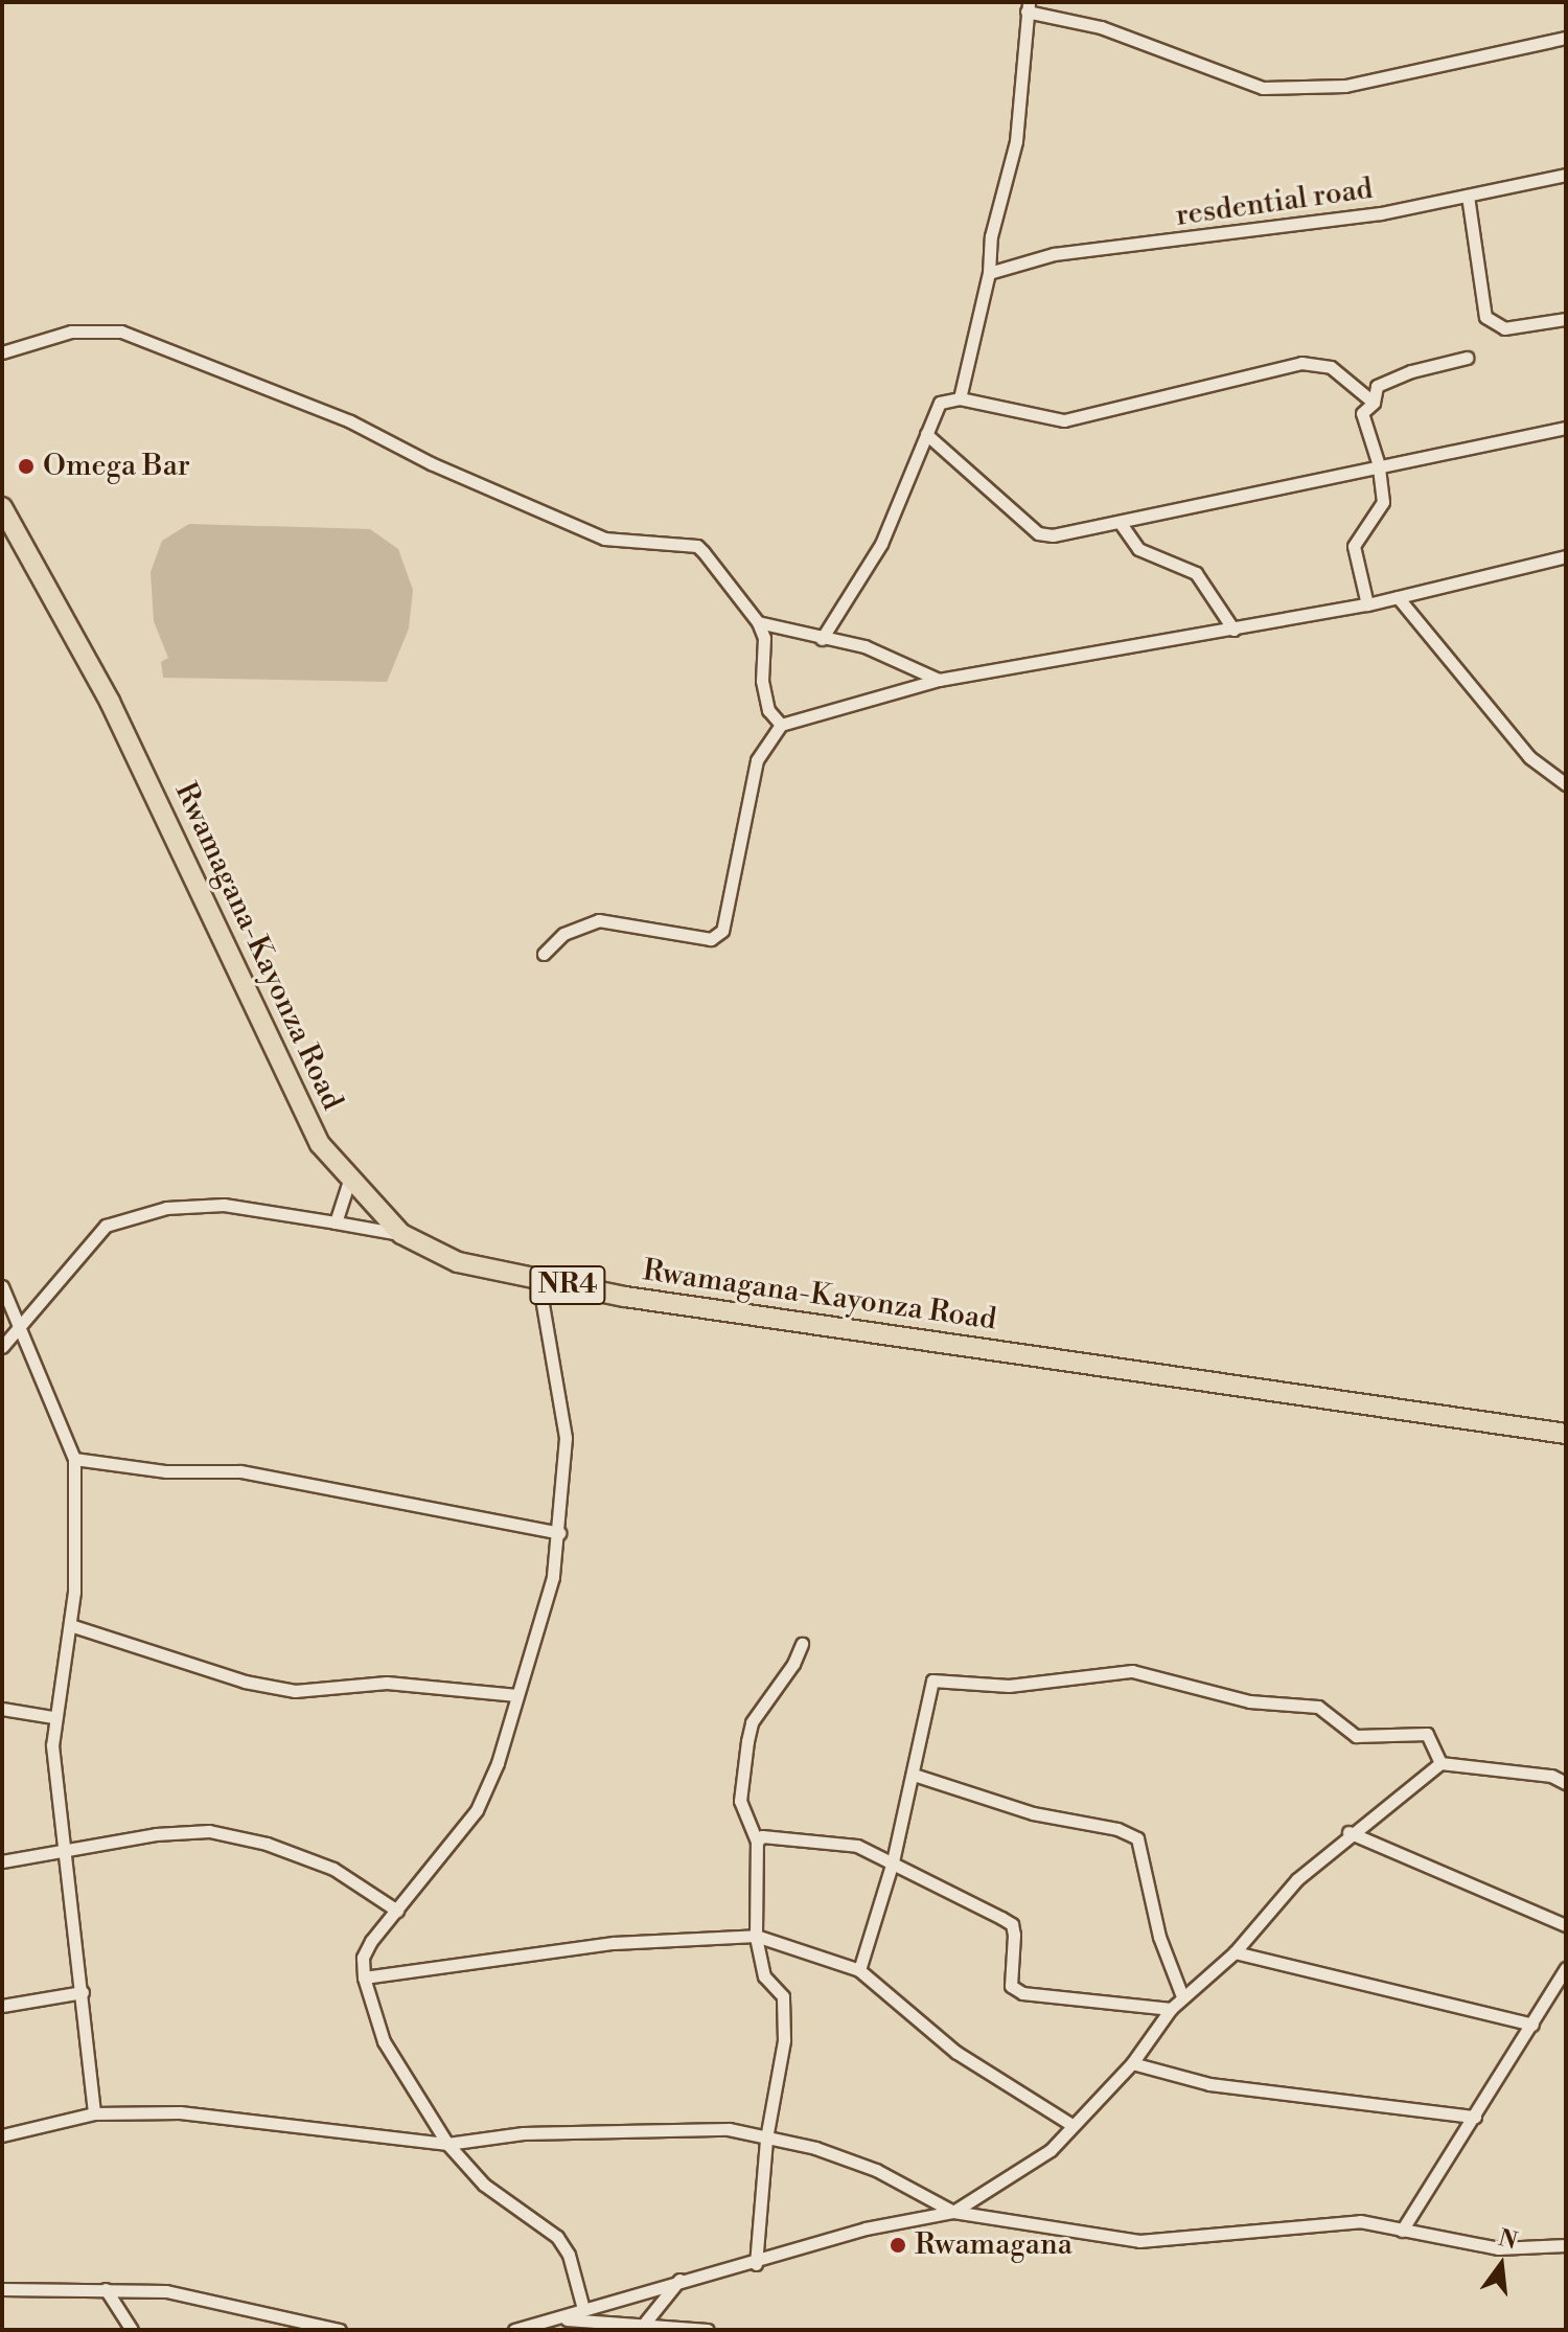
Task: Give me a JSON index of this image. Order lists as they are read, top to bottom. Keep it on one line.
{"streets":{"highway":["Rwamagana-Kayonza Road","NR4"],"street":["resdential road"]},"places":["Omega Bar","Rwamagana"],"north":"top"}
